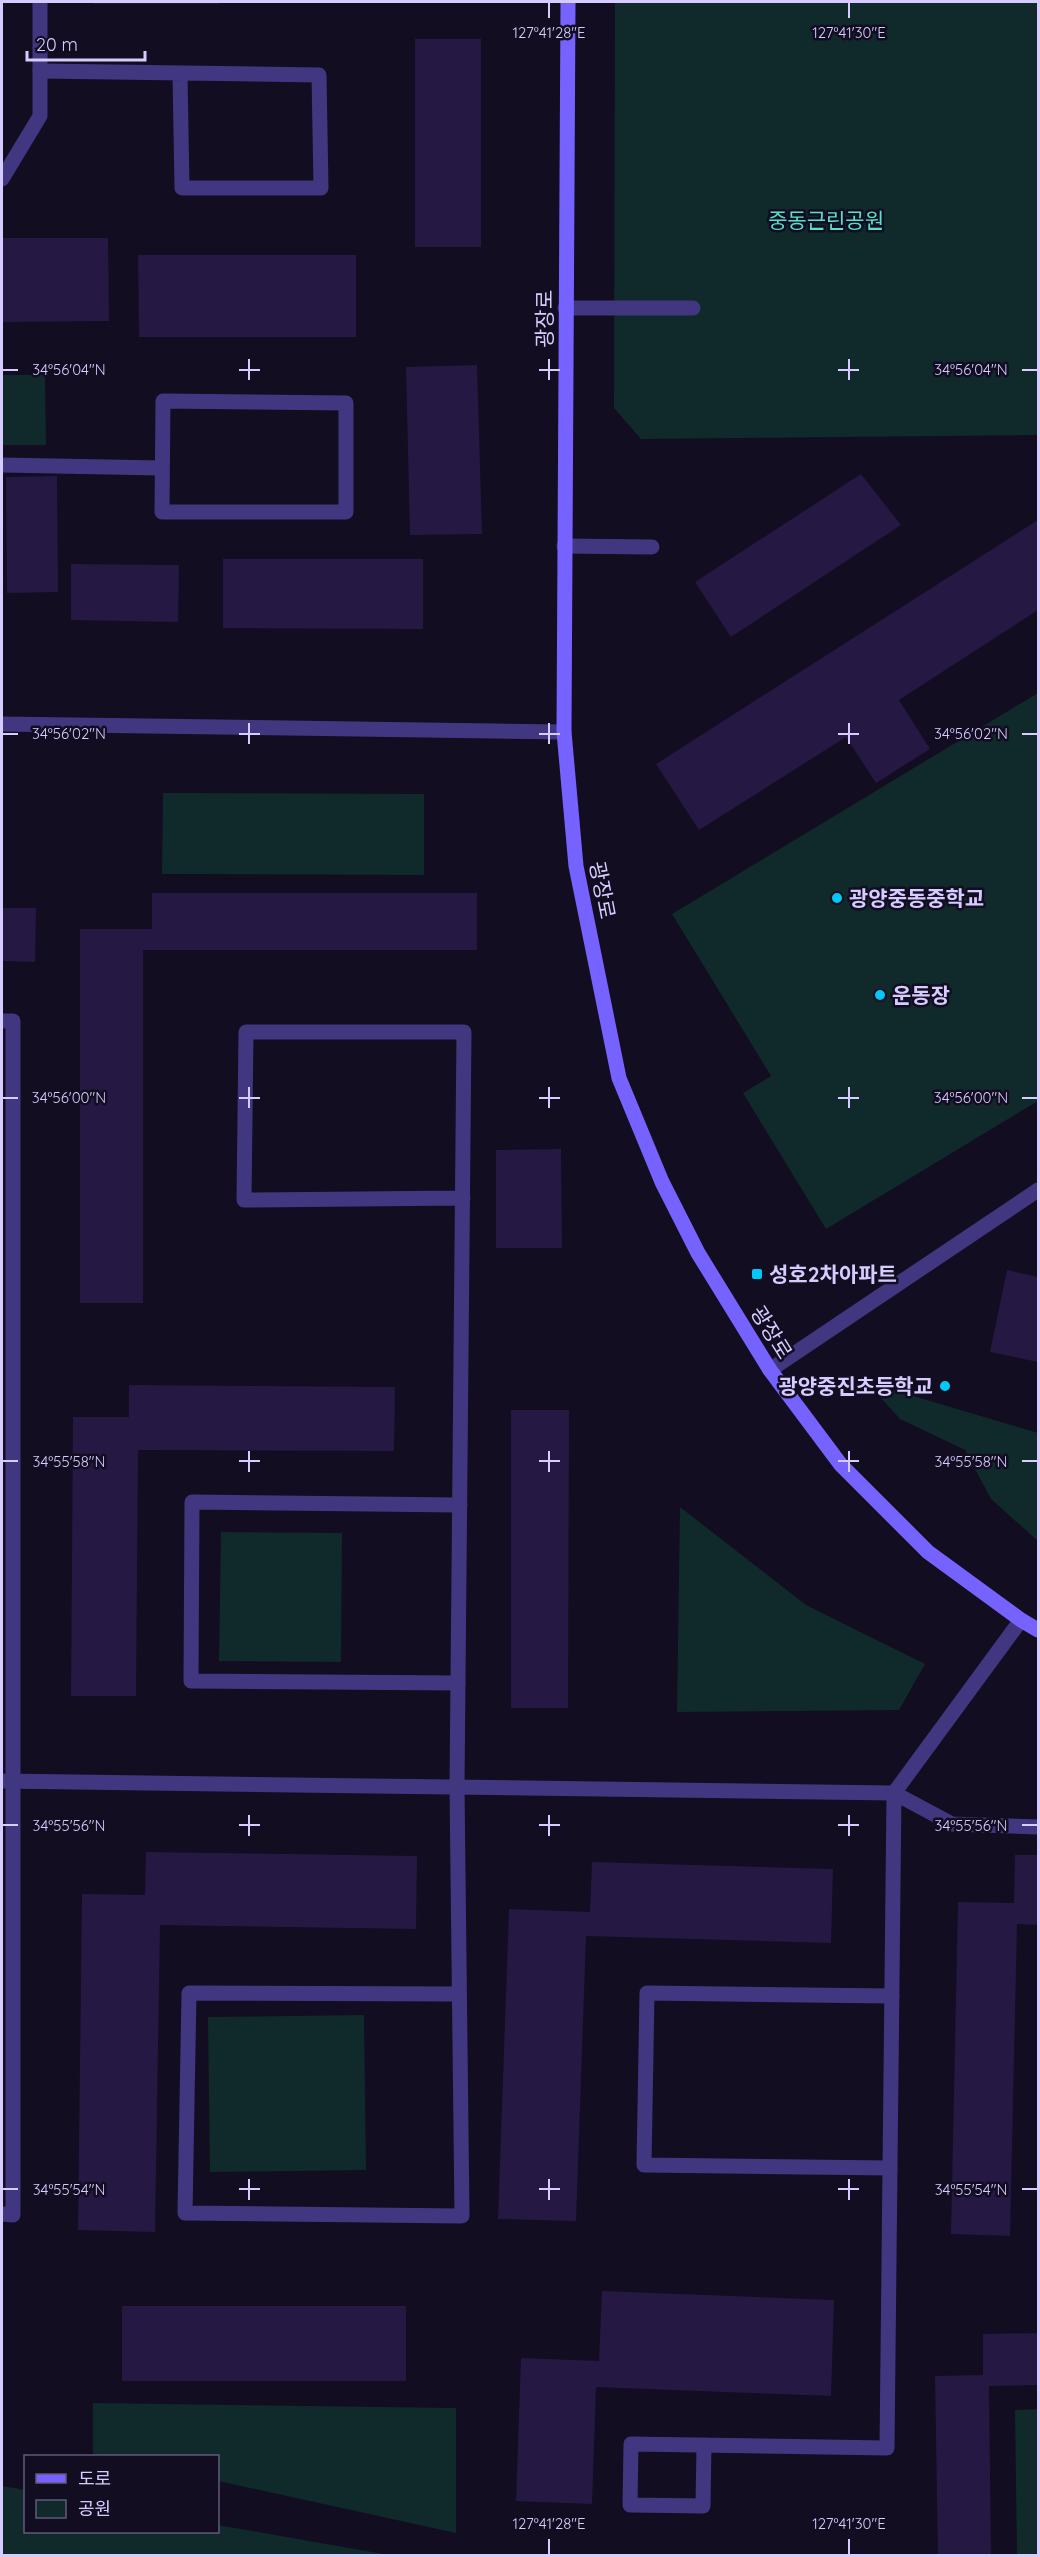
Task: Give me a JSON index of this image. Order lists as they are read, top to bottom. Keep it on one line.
{"streets":{"street":["광장로"]},"parks":["중동근린공원"],"places":{"other":["광양중동중학교","운동장","광양중진초등학교"],"transit":["성호2차아파트"]},"legend":["도로","공원"],"scale_bar":"20 m","coordinates":["127°41'28\"E","127°41'30\"E","34°56'04\"N","34°56'02\"N","34°56'00\"N","34°55'58\"N","34°55'56\"N","34°55'54\"N"]}
